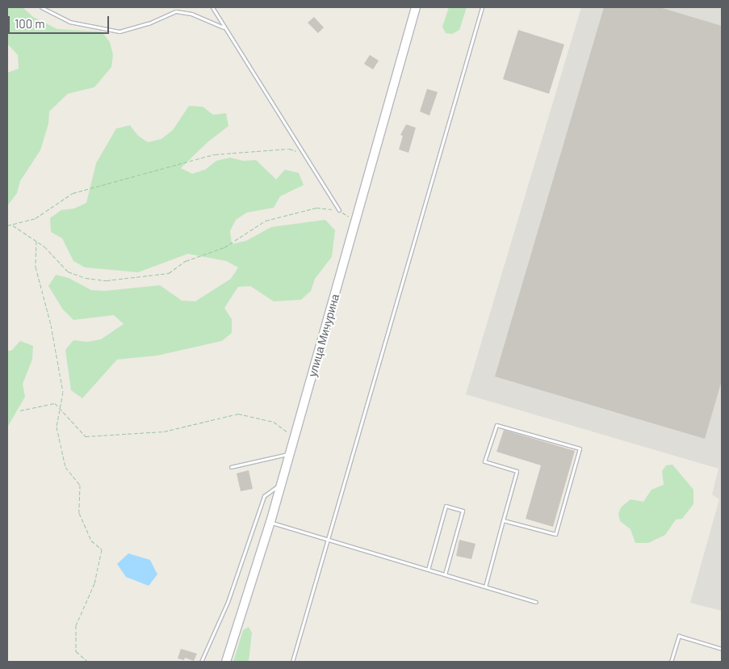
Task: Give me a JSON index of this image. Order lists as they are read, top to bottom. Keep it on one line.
{"streets":{"main road":["улица Мичурина"]},"scale_bar":"100 m"}
